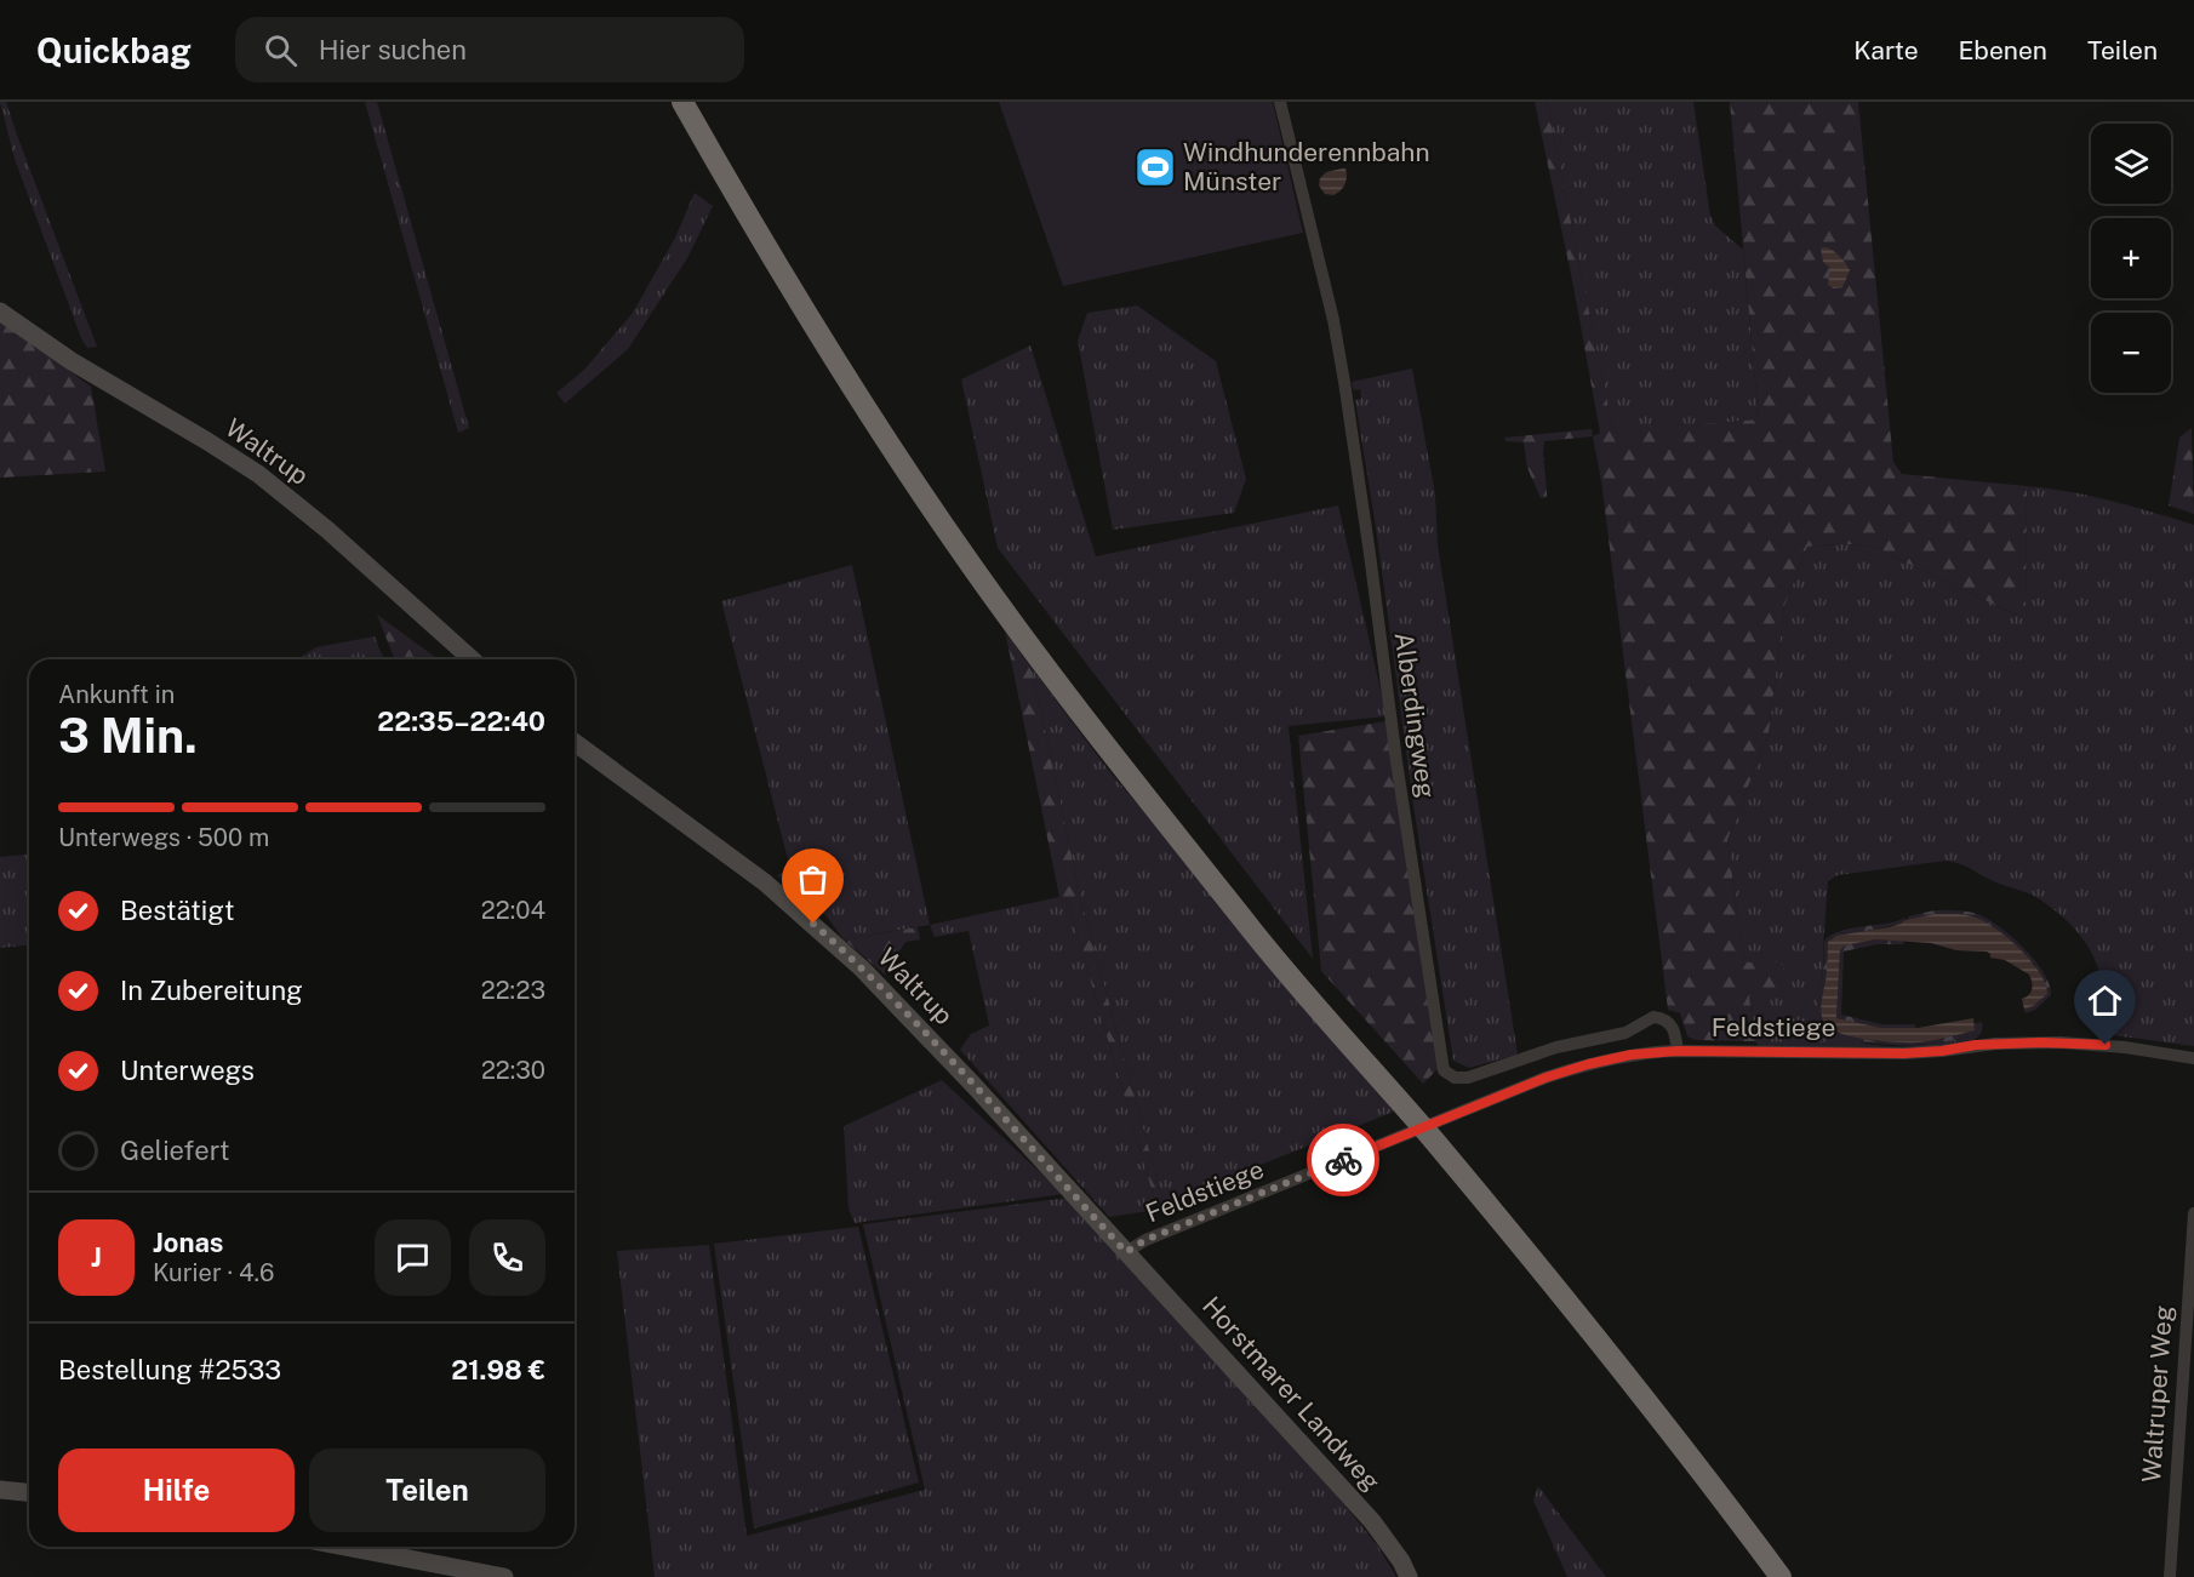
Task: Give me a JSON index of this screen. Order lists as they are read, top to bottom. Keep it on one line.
{"streets":{"main road":["Waltrup","Horstmarer Landweg"],"street":["Alberdingweg","Feldstiege","Waltruper Weg"]},"crossings":[["Waltrup","Feldstiege"],["Waltrup","Horstmarer Landweg"],["Alberdingweg","Feldstiege"],["Feldstiege","Horstmarer Landweg"]],"places":{"sports":["Windhunderennbahn Münster"]},"page":{"header":"Quickbag","search":"Hier suchen","nav":["Karte","Ebenen","Teilen"],"map_buttons":["+","−"],"heading":["3 Min.","Ankunft in","22:35–22:40"],"panel":["Jonas","Kurier · 4.6","Bestellung #2533","21.98 €"],"bar":"Unterwegs · 500 m","list":[["Bestätigt","22:04"],["In Zubereitung","22:23"],["Unterwegs","22:30"],"Geliefert"],"round":"J","buttons":["Hilfe","Teilen"]}}
